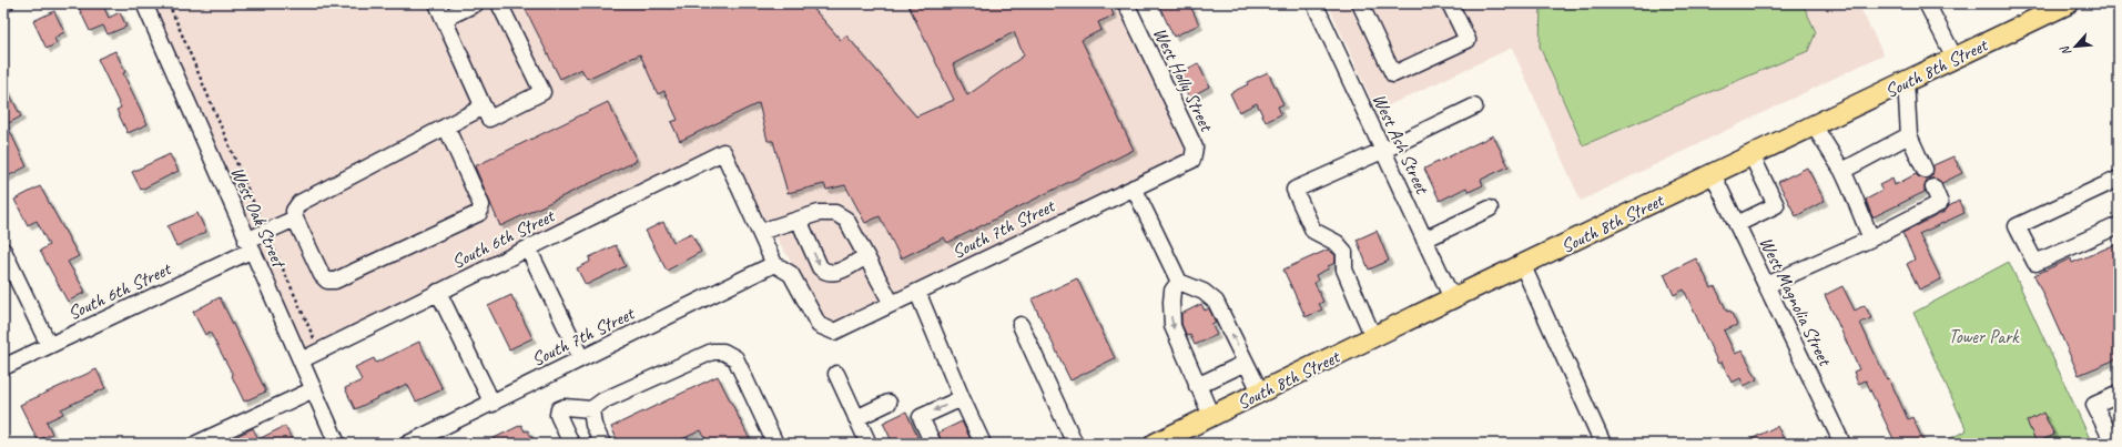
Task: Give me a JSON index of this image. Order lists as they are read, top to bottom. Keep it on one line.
{"streets":{"main road":["South 8th Street"],"street":["West Holly Street","West Ash Street","West Oak Street","South 7th Street","South 6th Street","West Magnolia Street"]},"crossings":[["South 8th Street","West Ash Street"],["South 8th Street","West Magnolia Street"],["West Holly Street","South 7th Street"],["West Oak Street","South 6th Street"]],"parks":["Tower Park"],"north":"bottom left"}
